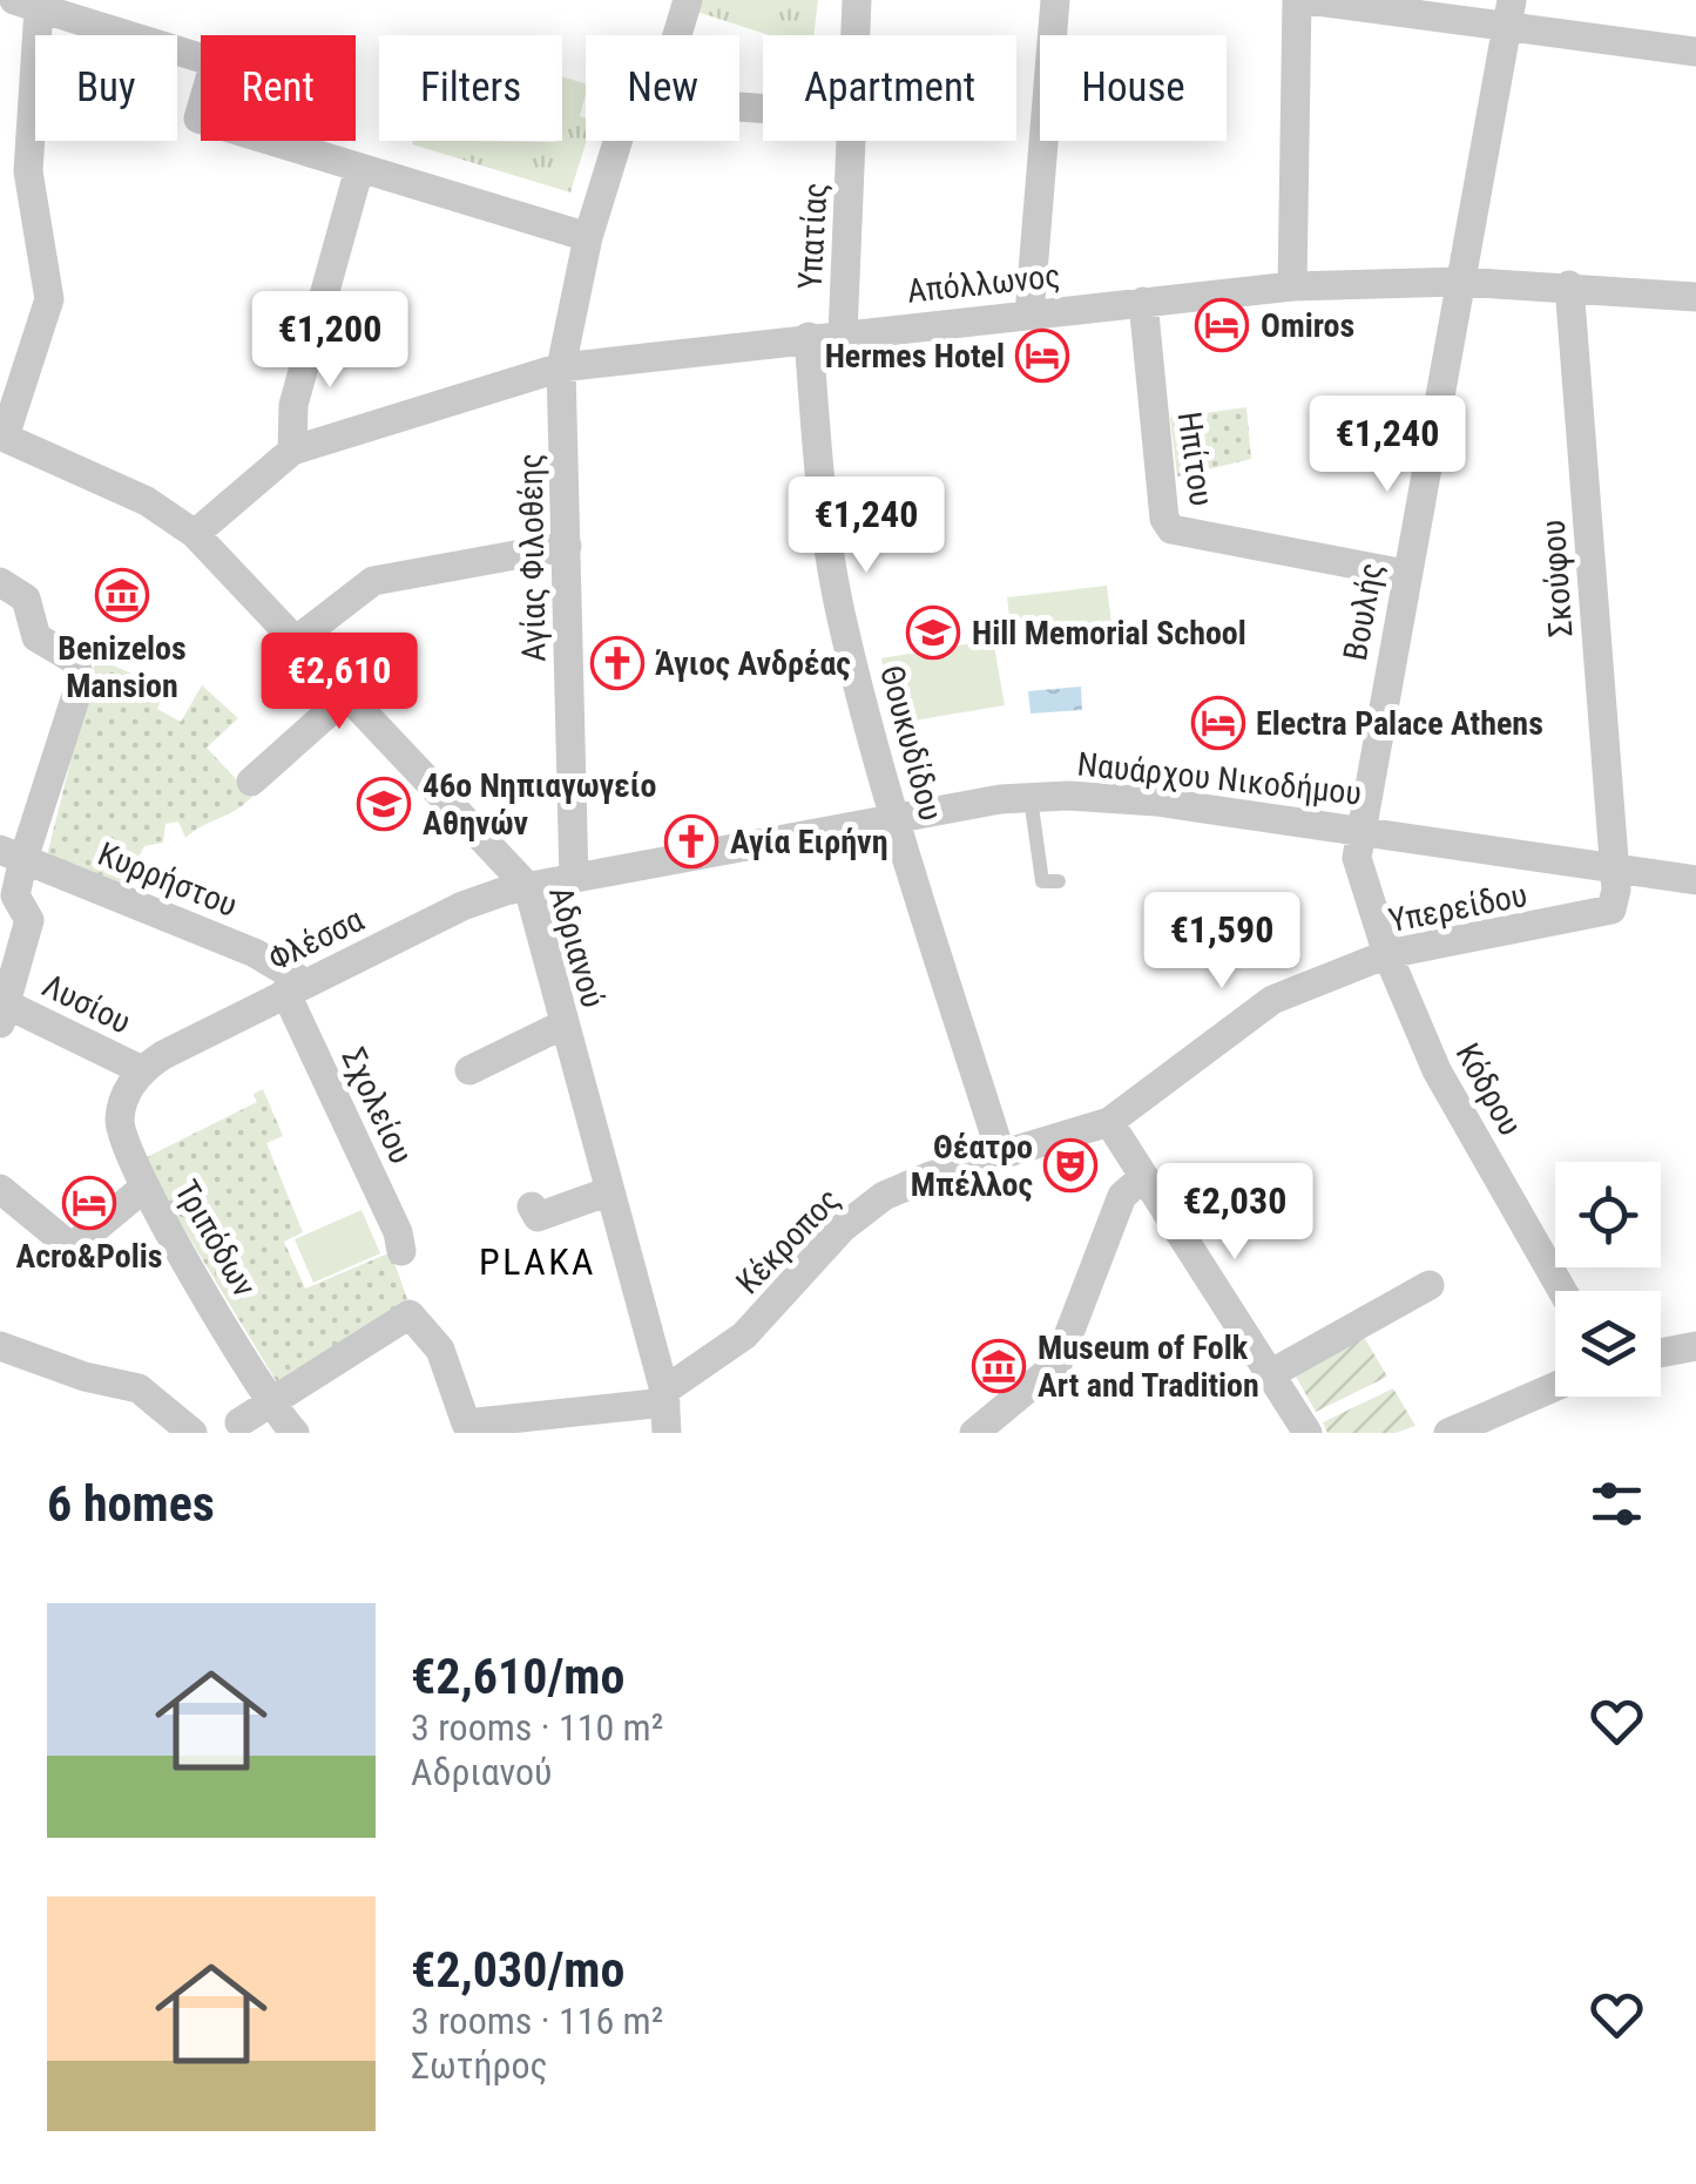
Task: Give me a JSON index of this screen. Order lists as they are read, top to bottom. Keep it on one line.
{"streets":{"street":["Υπατίας","Απόλλωνος","Ηπίτου","Αγίας Φιλοθέης","Σκούφου","Βουλής","Θουκυδίδου","Ναυάρχου Νικοδήμου","Κυρρήστου","Υπερείδου","Φλέσσα","Αδριανού","Λυσίου","Κόδρου","Σχολείου","Τριπόδων","Κέκροπος"]},"crossings":[["Υπατίας","Απόλλωνος"],["Απόλλωνος","Ηπίτου"],["Απόλλωνος","Αγίας Φιλοθέης"],["Απόλλωνος","Σκούφου"],["Απόλλωνος","Βουλής"],["Απόλλωνος","Θουκυδίδου"],["Ηπίτου","Βουλής"],["Αγίας Φιλοθέης","Ναυάρχου Νικοδήμου"],["Σκούφου","Ναυάρχου Νικοδήμου"],["Σκούφου","Υπερείδου"],["Βουλής","Ναυάρχου Νικοδήμου"],["Βουλής","Υπερείδου"],["Βουλής","Κόδρου"],["Θουκυδίδου","Ναυάρχου Νικοδήμου"],["Θουκυδίδου","Κέκροπος"],["Ναυάρχου Νικοδήμου","Υπερείδου"],["Ναυάρχου Νικοδήμου","Φλέσσα"],["Ναυάρχου Νικοδήμου","Αδριανού"],["Κυρρήστου","Φλέσσα"],["Κυρρήστου","Σχολείου"],["Υπερείδου","Κόδρου"],["Υπερείδου","Κέκροπος"],["Φλέσσα","Αδριανού"],["Φλέσσα","Λυσίου"],["Φλέσσα","Σχολείου"],["Φλέσσα","Τριπόδων"],["Αδριανού","Κέκροπος"],["Λυσίου","Τριπόδων"]],"districts":["PLAKA"],"places":{"hotel":["Omiros","Hermes Hotel","Electra Palace Athens","Acro&Polis"],"museum":["Benizelos Mansion","Museum of Folk Art and Tradition"],"school or university":["Hill Memorial School","46ο Νηπιαγωγείο Αθηνών"],"church":["Άγιος Ανδρέας","Αγία Ειρήνη"],"theatre":["Θέατρο Μπέλλος"]},"page":{"chip":["Buy","Rent","Filters","New","Apartment","House"],"price":["€1,200","€1,240","€1,240","€2,610","€1,590","€2,030"],"heading":"6 homes","list":[{"name":"€2,610/mo","note":"3 rooms · 110 m² · Αδριανού"},{"name":"€2,030/mo","note":"3 rooms · 116 m² · Σωτήρος"}]}}
